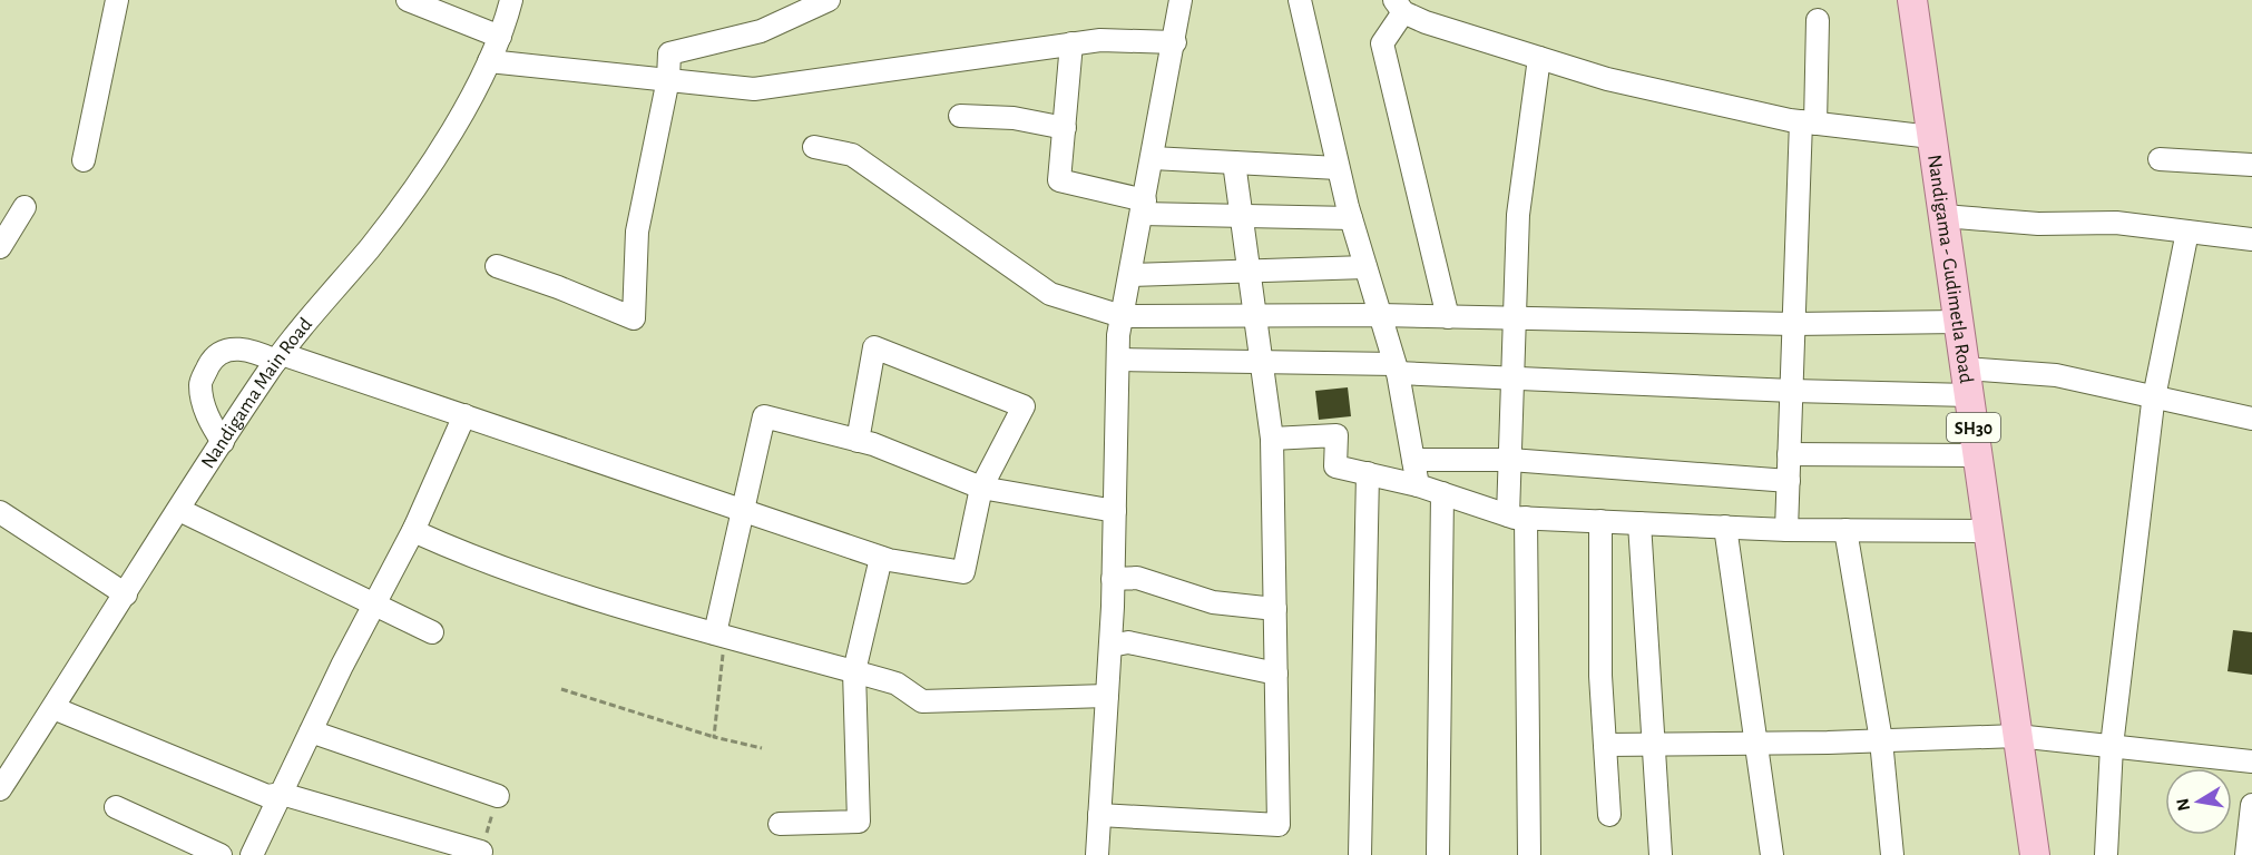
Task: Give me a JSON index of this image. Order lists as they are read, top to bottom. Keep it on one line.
{"streets":{"main road":["Nandigama - Gudimetla Road","SH30"],"street":["Nandigama Main Road"]},"north":"left"}
